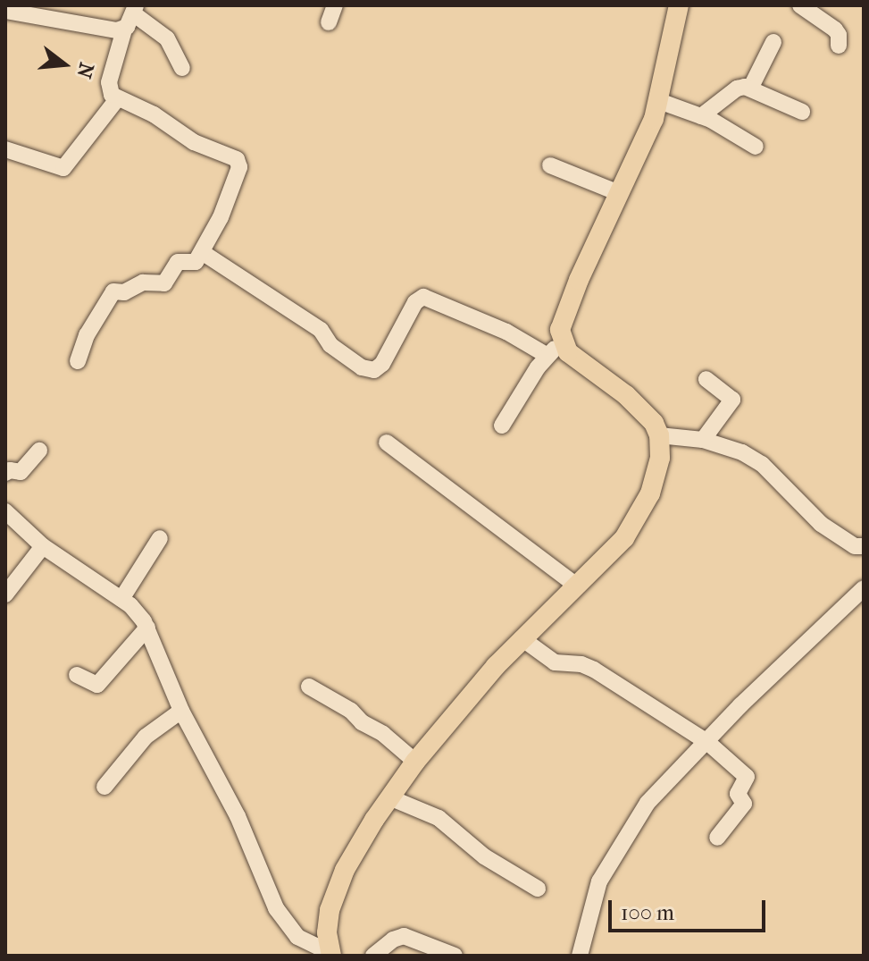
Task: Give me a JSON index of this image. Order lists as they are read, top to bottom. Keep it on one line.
{"scale_bar":"100 m","north":"right"}
